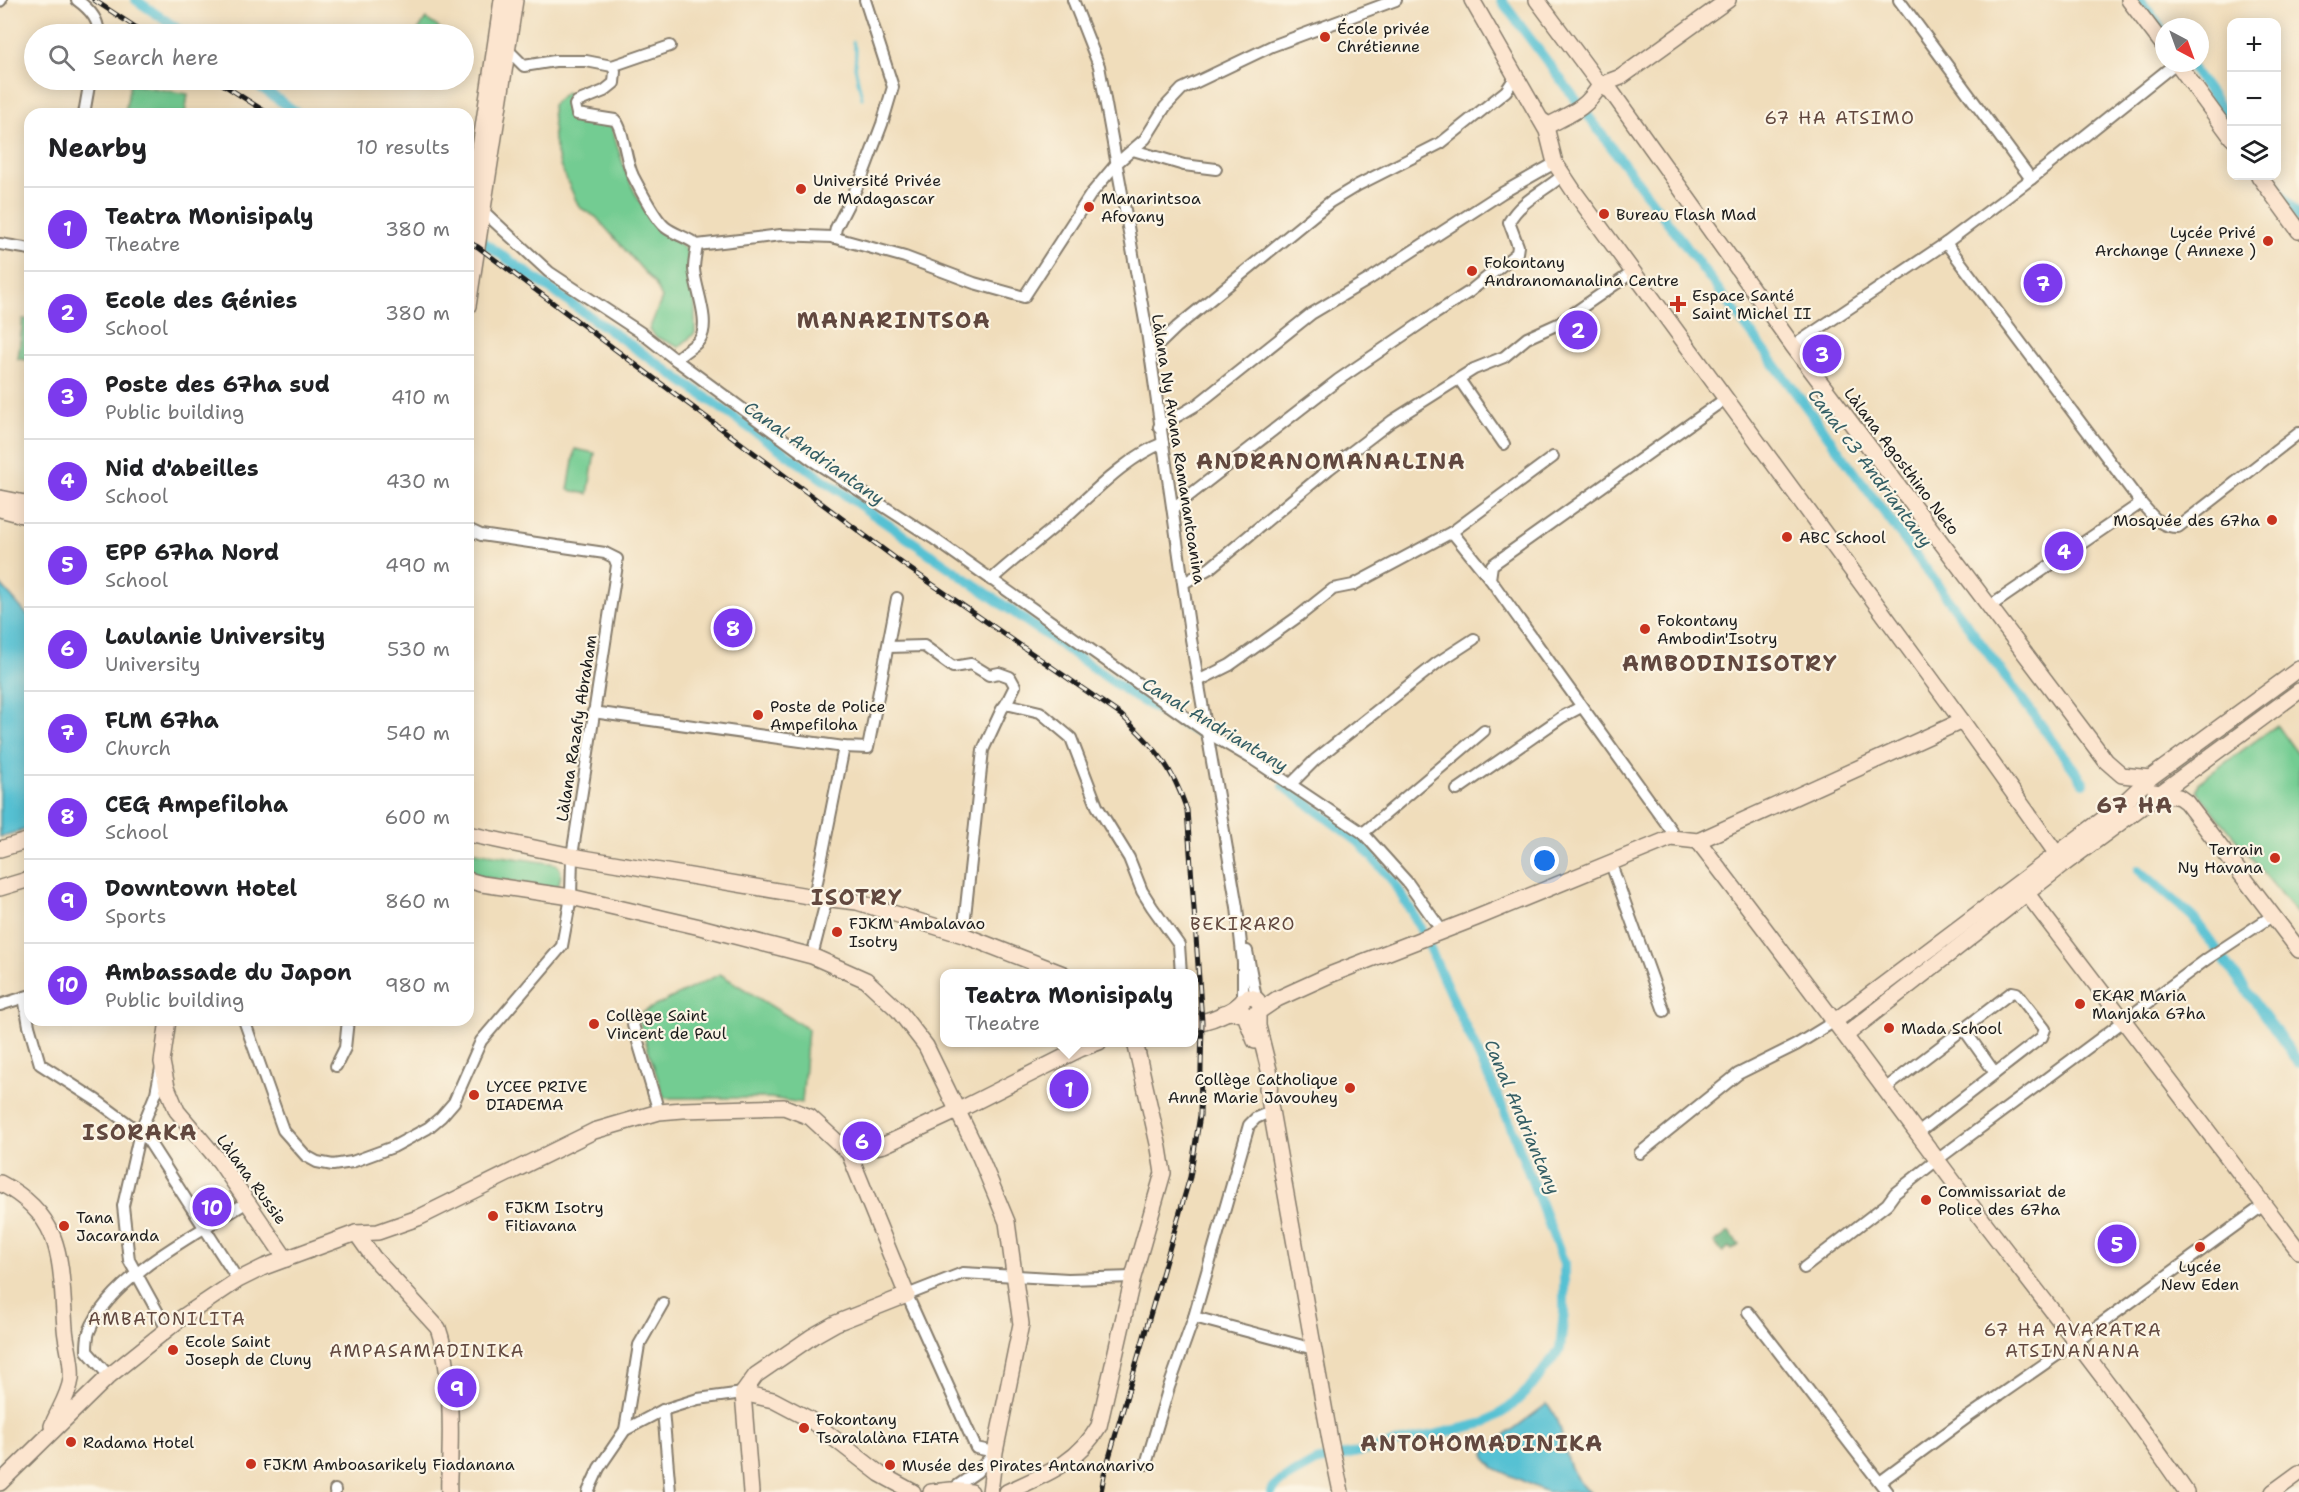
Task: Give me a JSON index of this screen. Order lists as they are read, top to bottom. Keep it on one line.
{"streets":{"street":["Làlana Ny Avana Ramanantoanina","Làlana Agosthino Neto","Làlana Razafy Abraham","Làlana Russie"]},"districts":["67 HA ATSIMO","MANARINTSOA","ANDRANOMANALINA","AMBODINISOTRY","67 HA","ISOTRY","BEKIRARO","ISORAKA","AMBATONILITA","67 HA AVARATRA ATSINANANA","AMPASAMADINIKA","ANTOHOMADINIKA"],"water":["Canal Andriantany","Canal c3 Andriantany"],"places":{"other":["École privée Chrétienne","Université Privée de Madagascar","Manarintsoa Afovany","Bureau Flash Mad","Lycée Privé Archange ( Annexe )","Fokontany Andranomanalina Centre","Mosquée des 67ha","ABC School","Fokontany Ambodin'Isotry","Poste de Police Ampefiloha","Terrain Ny Havana","FJKM Ambalavao Isotry","EKAR Maria Manjaka 67ha","Collège Saint Vincent de Paul","Mada School","Collège Catholique Anne Marie Javouhey","LYCEE PRIVE DIADEMA","Commissariat de Police des 67ha","FJKM Isotry Fitiavana","Tana Jacaranda","Lycée New Eden","Ecole Saint Joseph de Cluny","Fokontany Tsaralalàna FIATA","Radama Hotel","FJKM Amboasarikely Fiadanana","Musée des Pirates Antananarivo"],"health":["Espace Santé Saint Michel II"]},"north":"bottom right","page":{"map_buttons":["+","−"],"search":"Search here","heading":["Nearby","10 results"],"list":[{"mark":"1","name":"Teatra Monisipaly","note":"Theatre","value":"380 m"},{"mark":"2","name":"Ecole des Génies","note":"School","value":"380 m"},{"mark":"3","name":"Poste des 67ha sud","note":"Public building","value":"410 m"},{"mark":"4","name":"Nid d'abeilles","note":"School","value":"430 m"},{"mark":"5","name":"EPP 67ha Nord","note":"School","value":"490 m"},{"mark":"6","name":"Laulanie University","note":"University","value":"530 m"},{"mark":"7","name":"FLM 67ha","note":"Church","value":"540 m"},{"mark":"8","name":"CEG Ampefiloha","note":"School","value":"600 m"},{"mark":"9","name":"Downtown Hotel","note":"Sports","value":"860 m"},{"mark":"10","name":"Ambassade du Japon","note":"Public building","value":"980 m"}],"pins":["7","2","3","4","8","1","6","10","5","9"],"popup":["Teatra Monisipaly","Theatre"]}}
